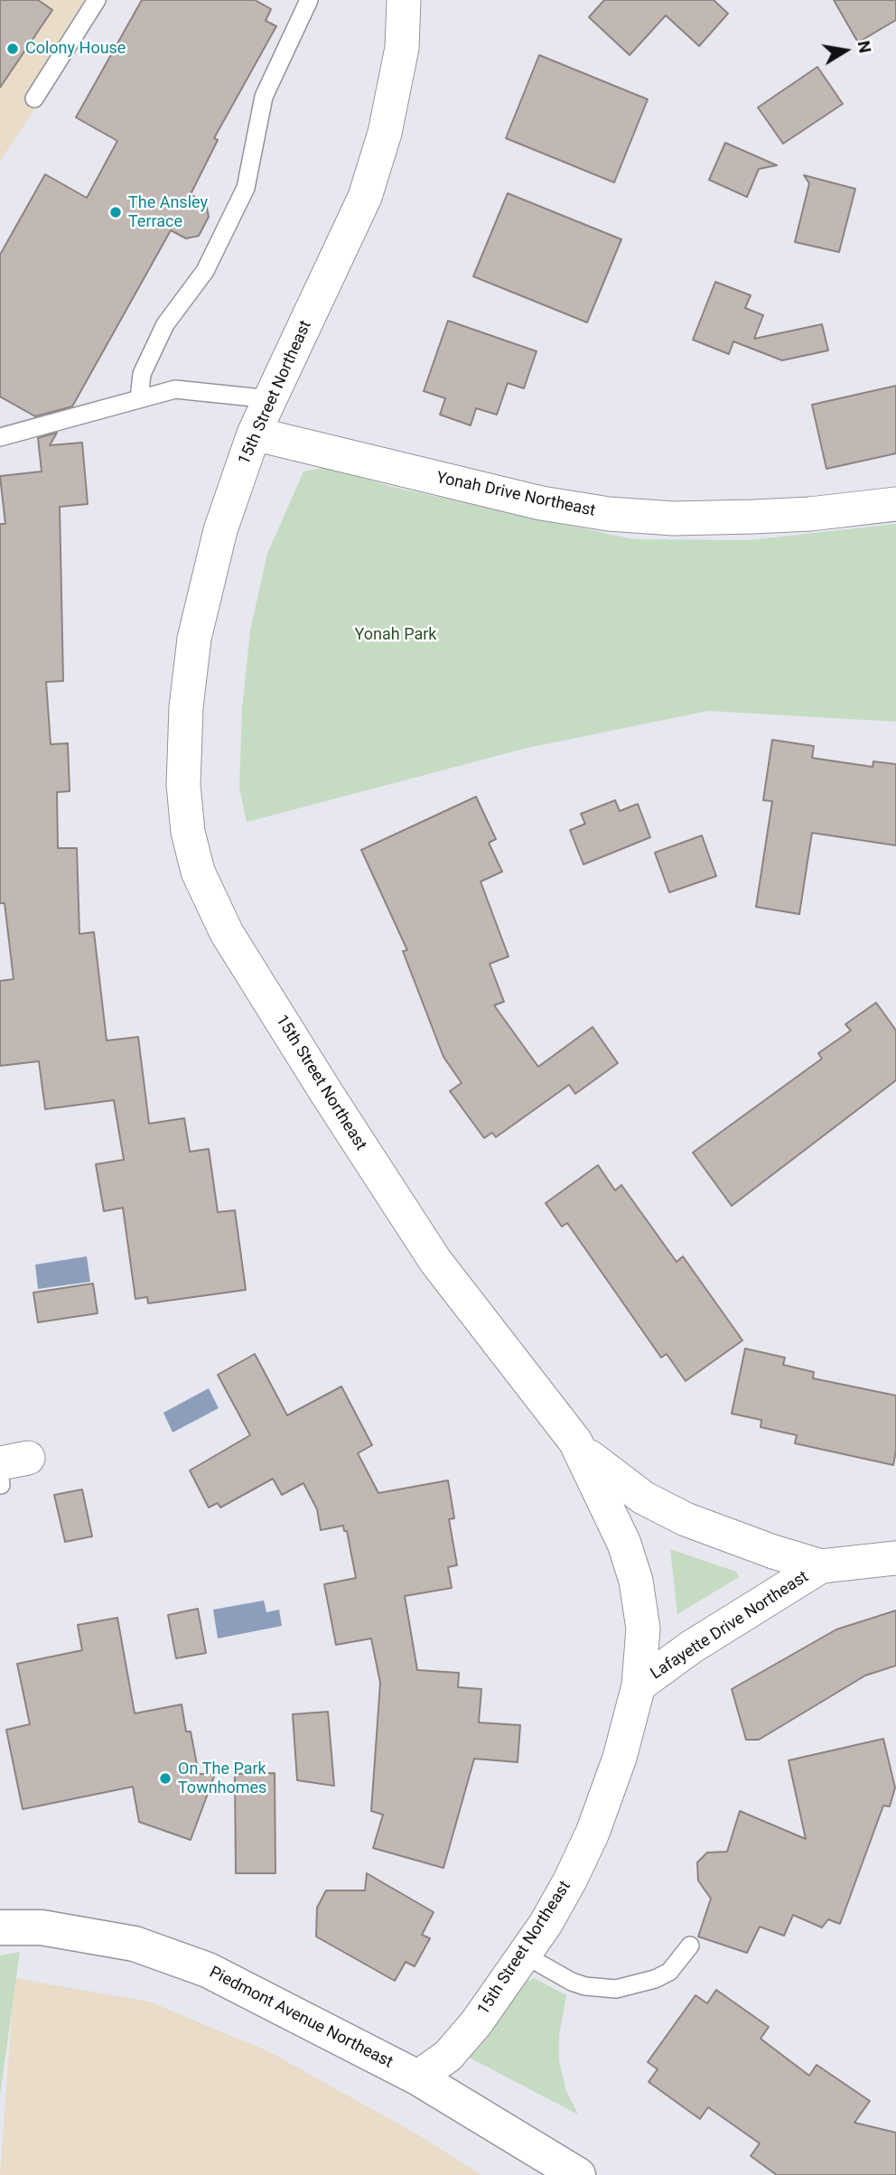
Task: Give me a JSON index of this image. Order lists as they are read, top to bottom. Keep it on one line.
{"streets":{"main road":["Piedmont Avenue Northeast"],"street":["15th Street Northeast","Yonah Drive Northeast","Lafayette Drive Northeast"]},"crossings":[["15th Street Northeast","Yonah Drive Northeast"],["15th Street Northeast","Lafayette Drive Northeast"],["15th Street Northeast","Piedmont Avenue Northeast"]],"parks":["Yonah Park"],"places":["Colony House","The Ansley Terrace","On The Park Townhomes"],"north":"right"}
